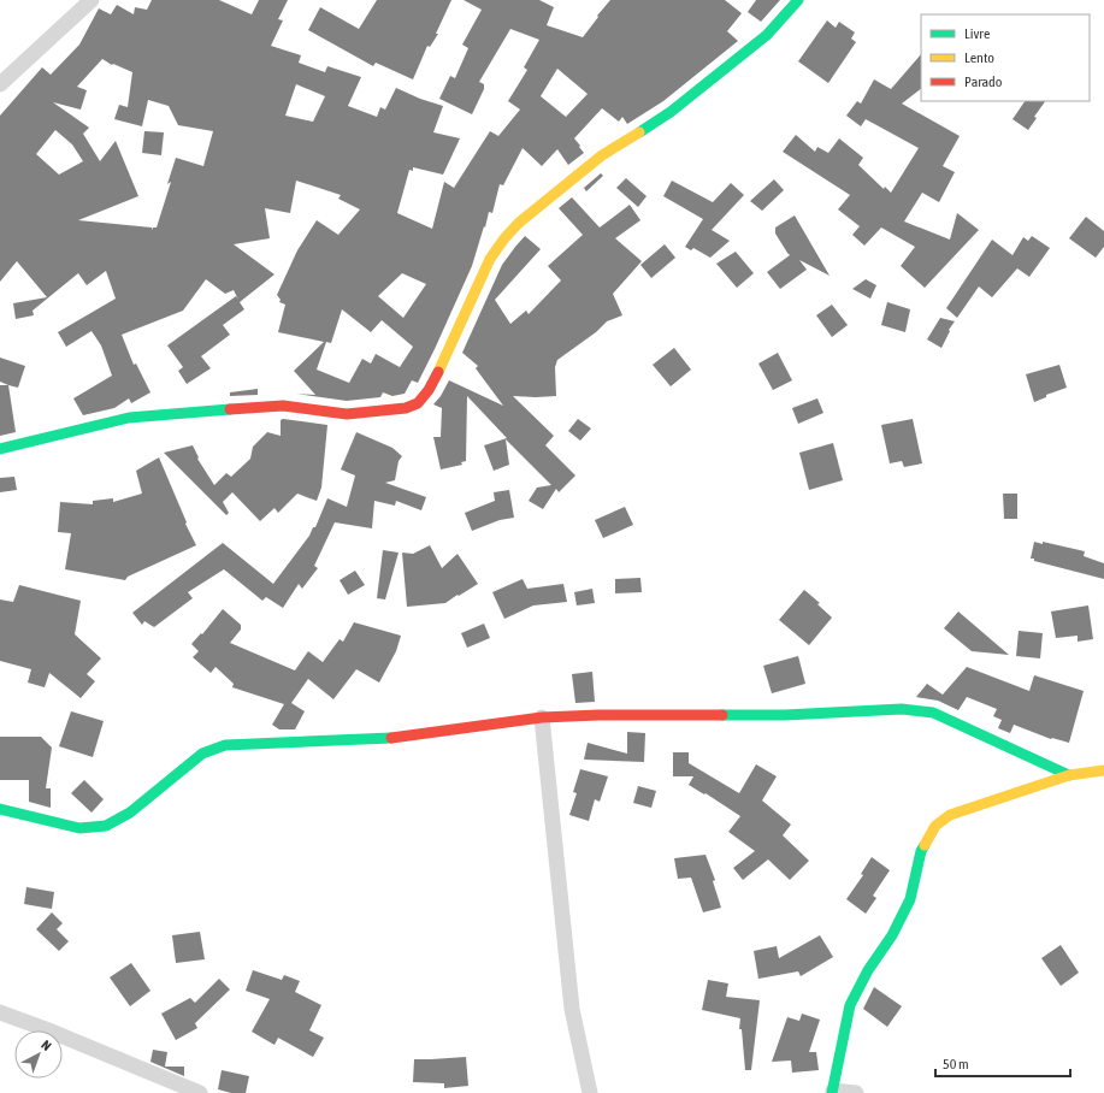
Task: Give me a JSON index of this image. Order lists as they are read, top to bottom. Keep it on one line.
{"legend":["Livre","Lento","Parado"],"scale_bar":"50 m","north":"top right"}
